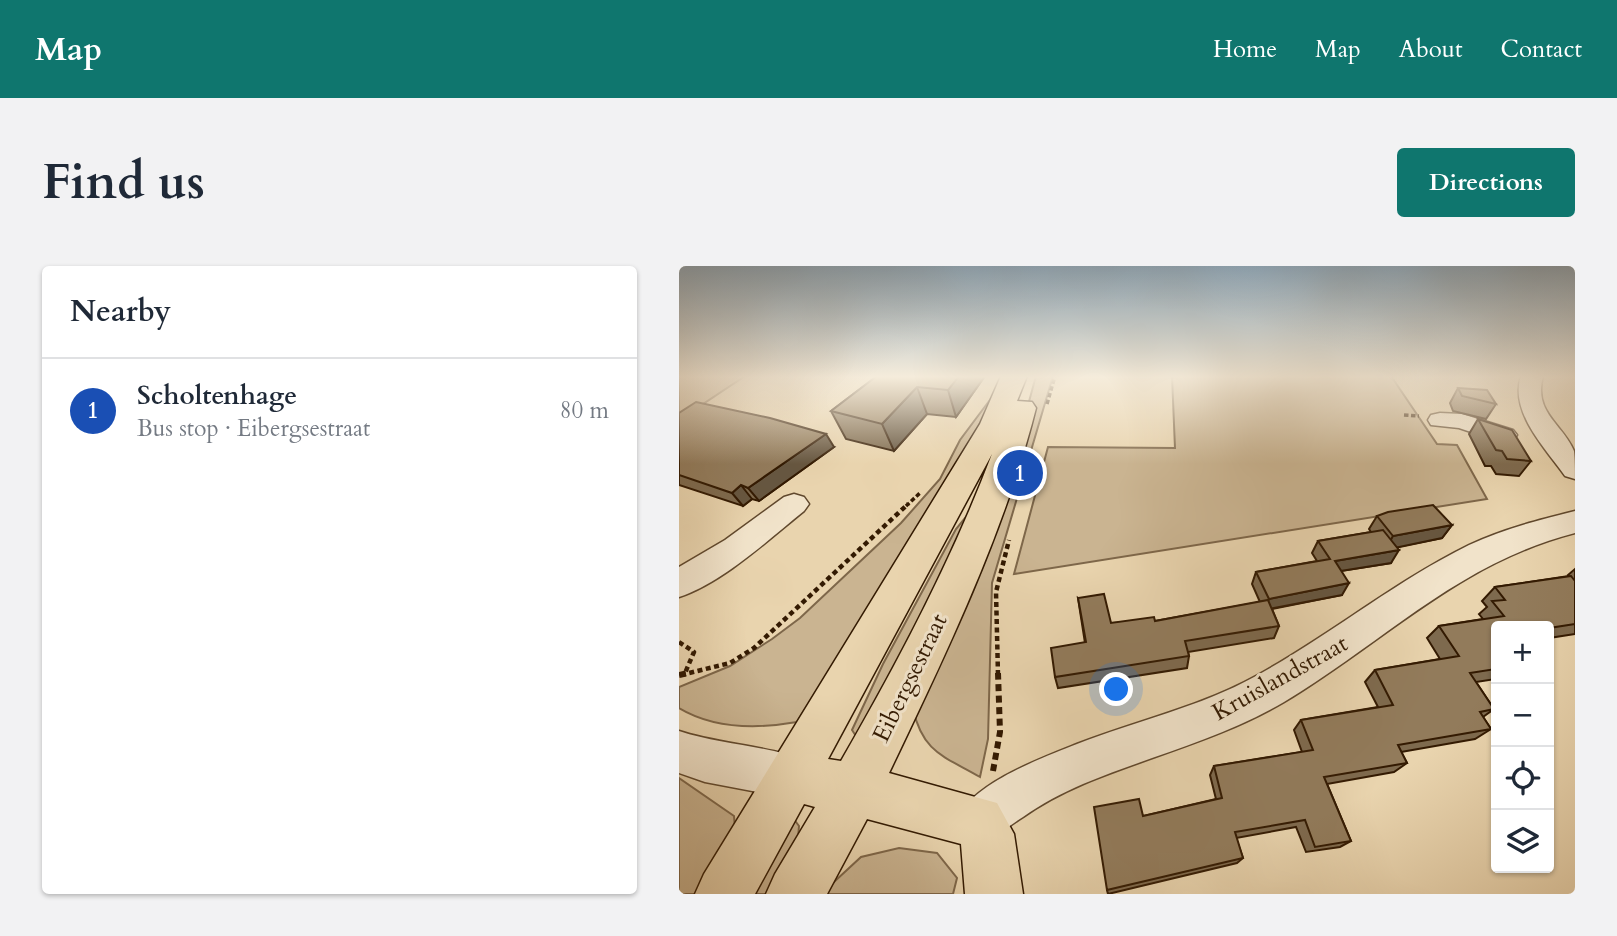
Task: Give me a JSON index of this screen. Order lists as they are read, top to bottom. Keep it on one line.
{"streets":{"main road":["Eibergsestraat"],"street":["Kruislandstraat"]},"page":{"header":"Map","nav":["Home","Map","About","Contact"],"buttons":"Directions","title":"Find us","heading":"Nearby","list":[{"mark":"1","name":"Scholtenhage","note":"Bus stop · Eibergsestraat","value":"80 m"}],"pins":"1","map_buttons":["+","−"]}}
